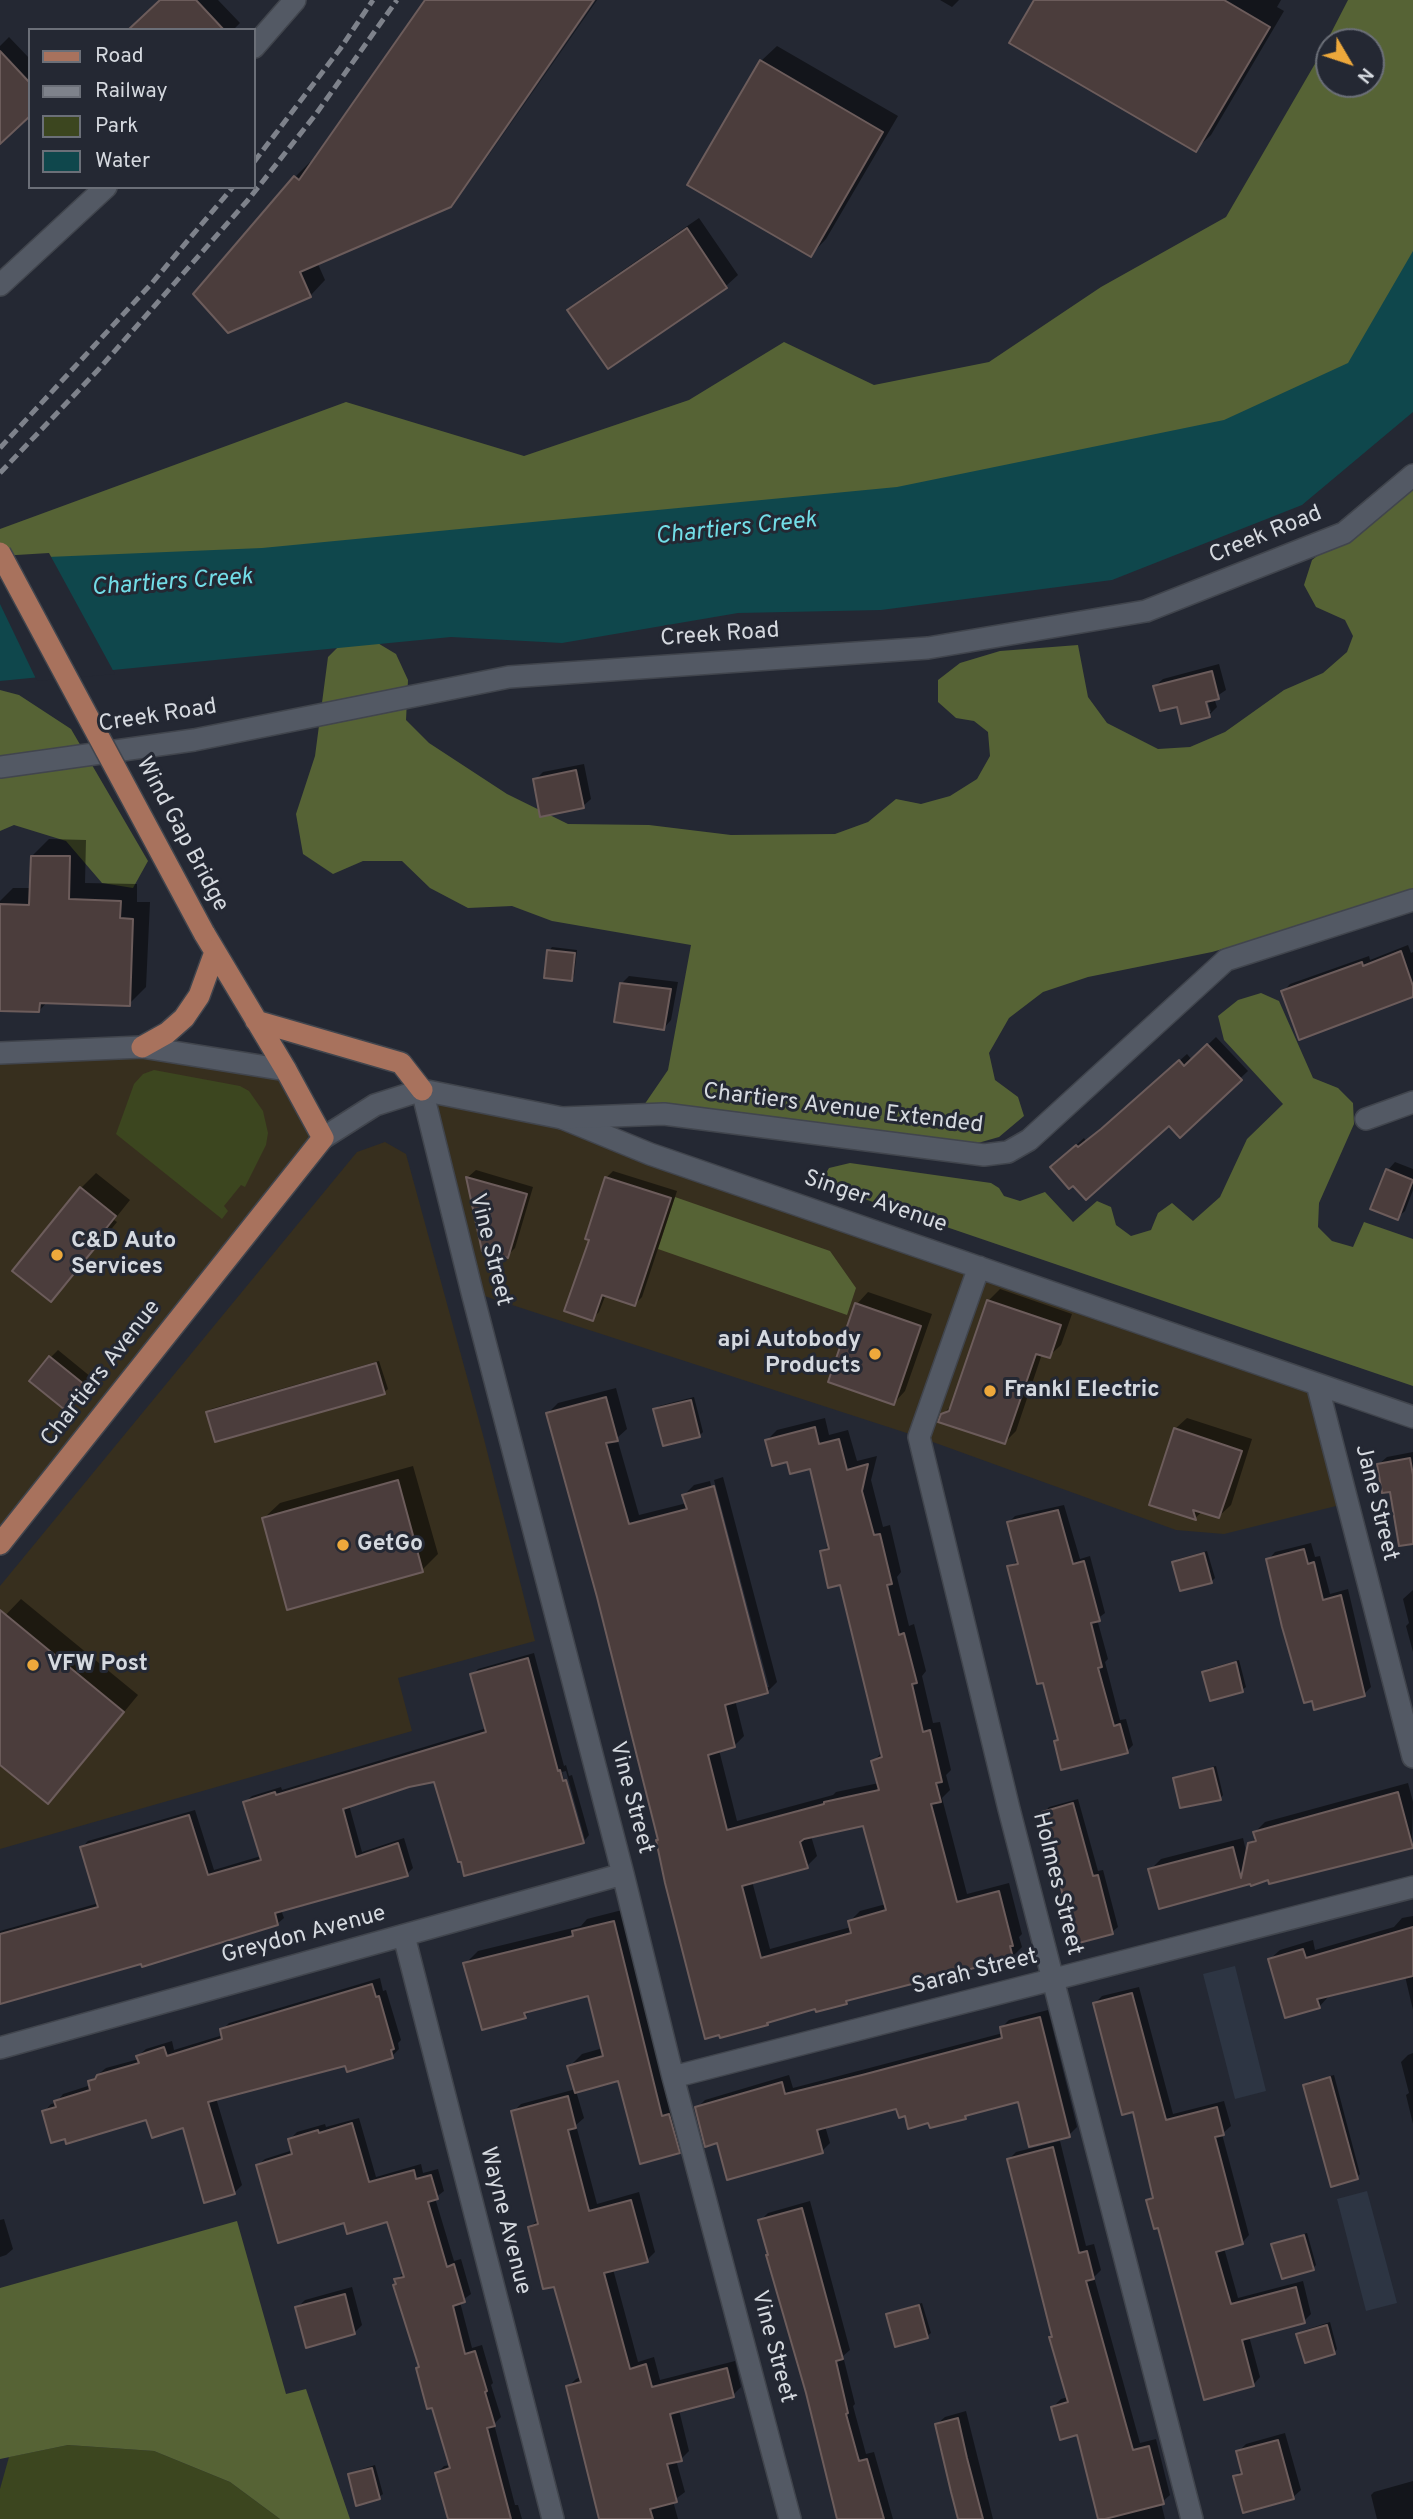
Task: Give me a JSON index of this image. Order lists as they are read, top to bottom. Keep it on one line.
{"streets":{"main road":["Wind Gap Bridge","Chartiers Avenue"],"street":["Creek Road","Chartiers Avenue Extended","Singer Avenue","Vine Street","Jane Street","Holmes Street","Greydon Avenue","Sarah Street","Wayne Avenue"]},"crossings":[["Wind Gap Bridge","Singer Avenue"],["Wind Gap Bridge","Chartiers Avenue"],["Chartiers Avenue Extended","Singer Avenue"],["Singer Avenue","Vine Street"],["Singer Avenue","Chartiers Avenue"],["Singer Avenue","Jane Street"],["Singer Avenue","Holmes Street"],["Vine Street","Greydon Avenue"],["Vine Street","Sarah Street"],["Holmes Street","Sarah Street"],["Greydon Avenue","Wayne Avenue"]],"water":["Chartiers Creek"],"places":["C&D Auto Services","api Autobody Products","Frankl Electric","GetGo","VFW Post"],"legend":["Road","Railway","Park","Water"],"north":"bottom right"}
